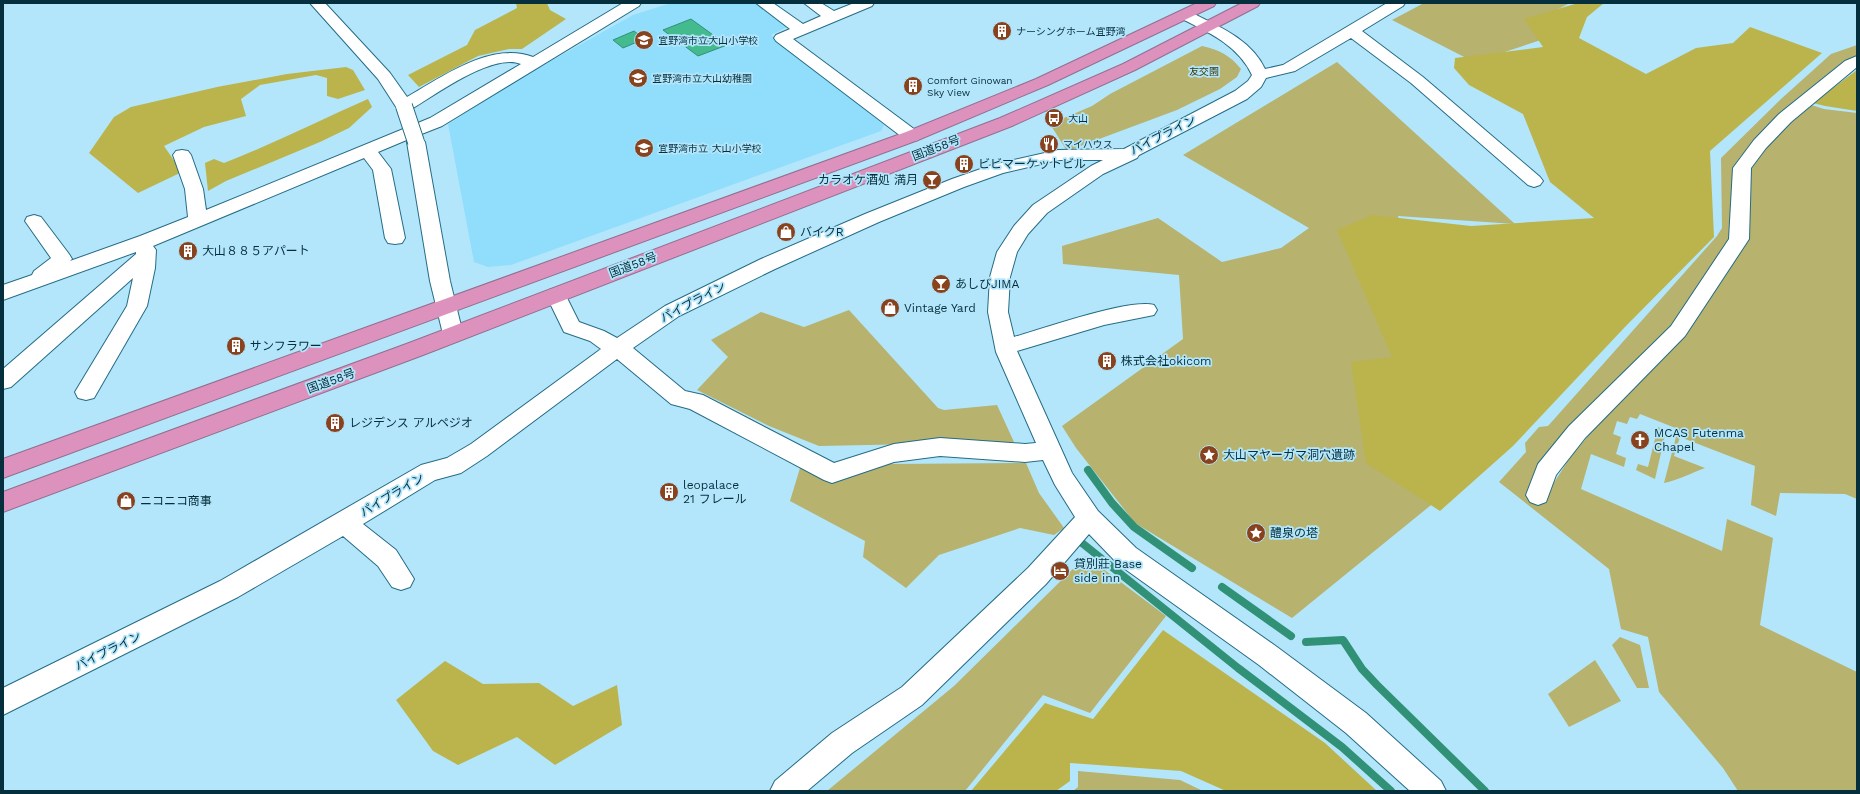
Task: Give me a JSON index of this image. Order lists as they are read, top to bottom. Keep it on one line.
{"streets":{"highway":["国道58号"],"street":["パイプライン"]},"parks":["友交園"],"places":{"building":["ナーシングホーム宜野湾","Comfort Ginowan Sky View","ビビマーケットビル","大山８８５アパート","サンフラワー","株式会社okicom","レジデンス アルペジオ","leopalace 21 フレール"],"school or university":["宜野湾市立大山小学校","宜野湾市立大山幼稚園","宜野湾市立 大山小学校"],"bus stop":["大山"],"restaurant":["マイハウス"],"bar":["カラオケ酒処 満月","あしびJIMA"],"shop":["バイクR","Vintage Yard","ニコニコ商事"],"church":["MCAS Futenma Chapel"],"place":["大山マヤーガマ洞穴遺跡","醴泉の塔"],"hotel":["貸別莊 Base side inn"]}}
